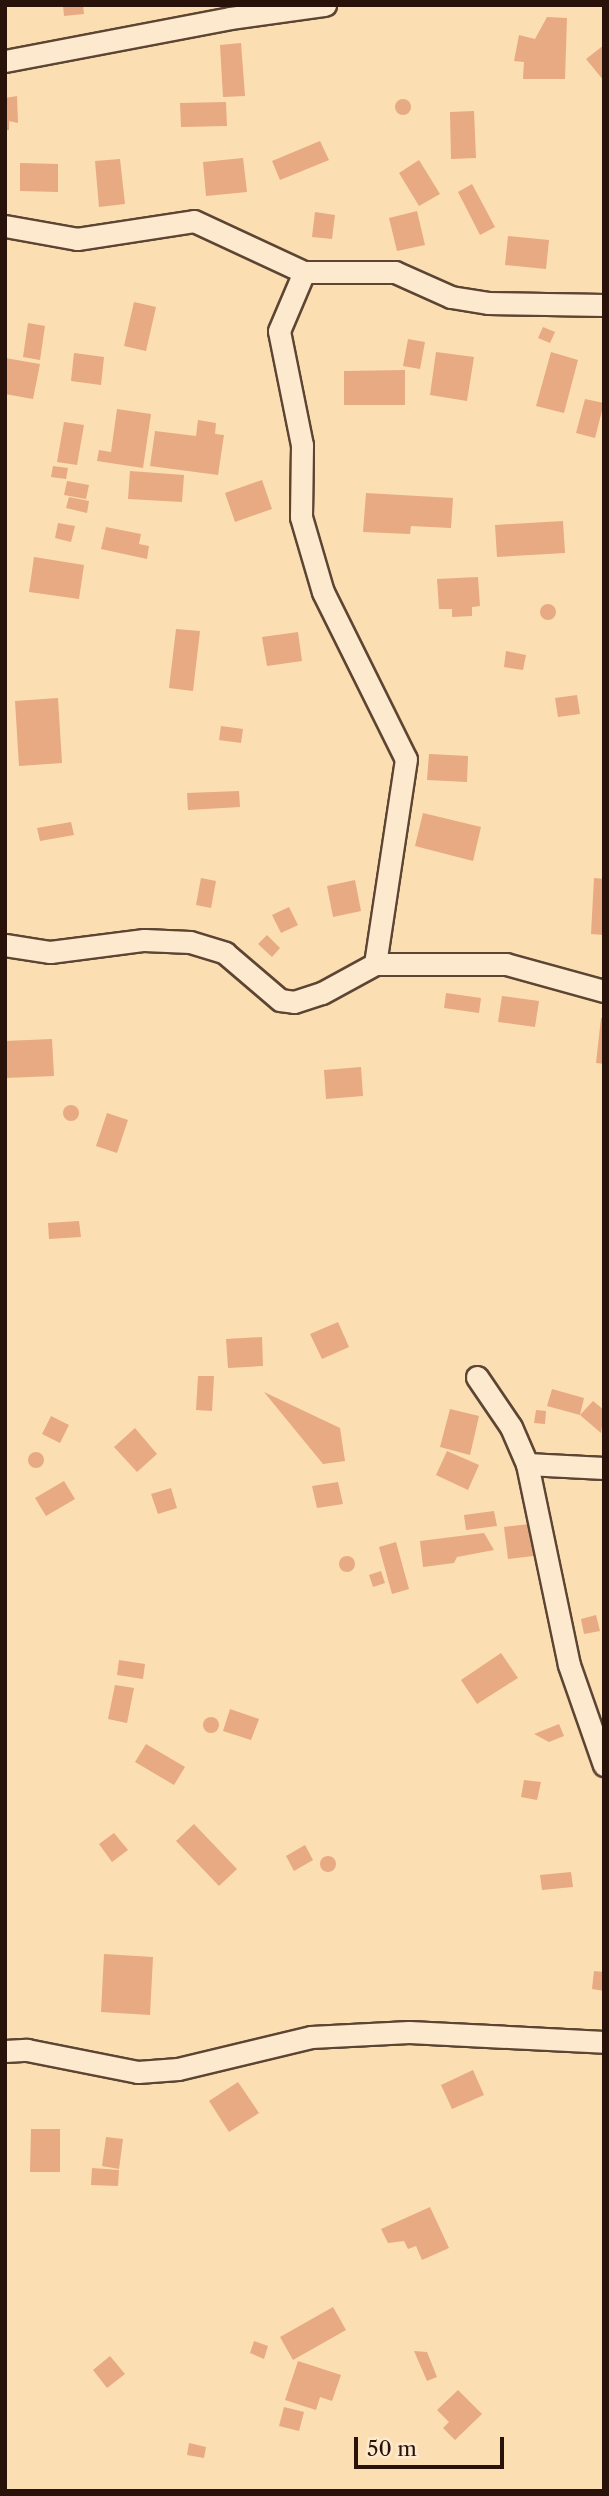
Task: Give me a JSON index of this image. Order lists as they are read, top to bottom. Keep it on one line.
{"scale_bar":"50 m"}
